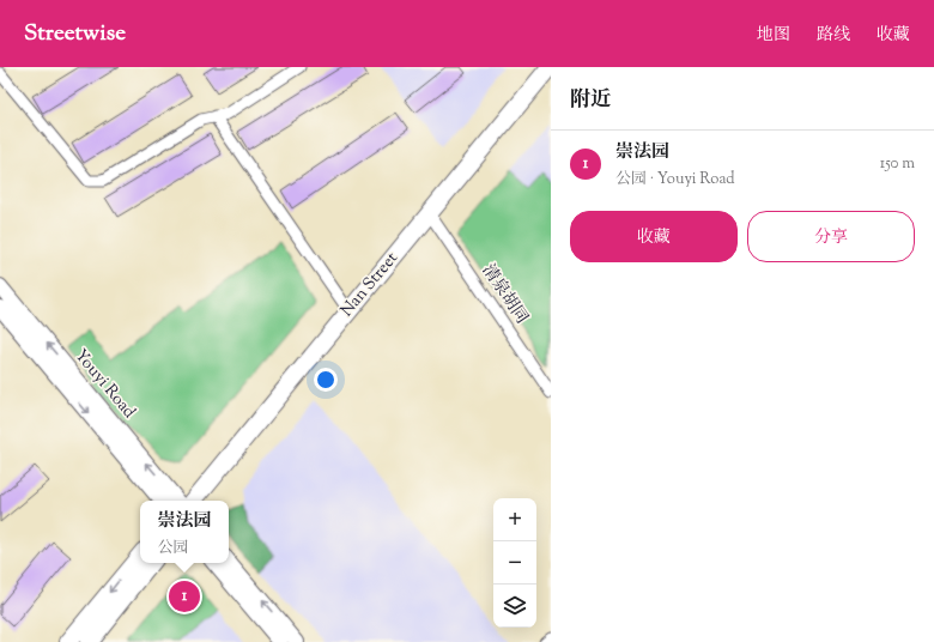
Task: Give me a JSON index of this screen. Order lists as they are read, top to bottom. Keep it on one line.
{"streets":{"main road":["Nan Street","Youyi Road"],"street":["清泉胡同"]},"crossings":[["Nan Street","清泉胡同"]],"page":{"header":"Streetwise","nav":["地图","路线","收藏"],"heading":"附近","list":[{"mark":"1","name":"崇法园","note":"公园 · Youyi Road","value":"150 m"}],"buttons":["收藏","分享"],"map_buttons":["+","−"],"popup":["崇法园","公园"],"pins":"1"}}
